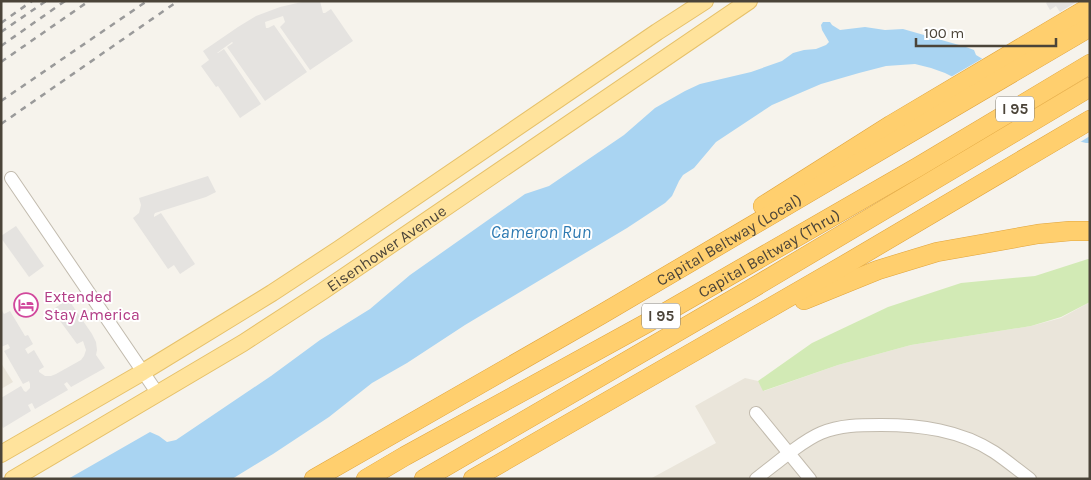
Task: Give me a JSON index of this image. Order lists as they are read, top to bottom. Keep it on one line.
{"streets":{"highway":["I 95","Capital Beltway (Local)","Capital Beltway (Thru)"],"main road":["Eisenhower Avenue"]},"water":["Cameron Run"],"places":{"hotel":["Extended Stay America"]},"scale_bar":"100 m"}
